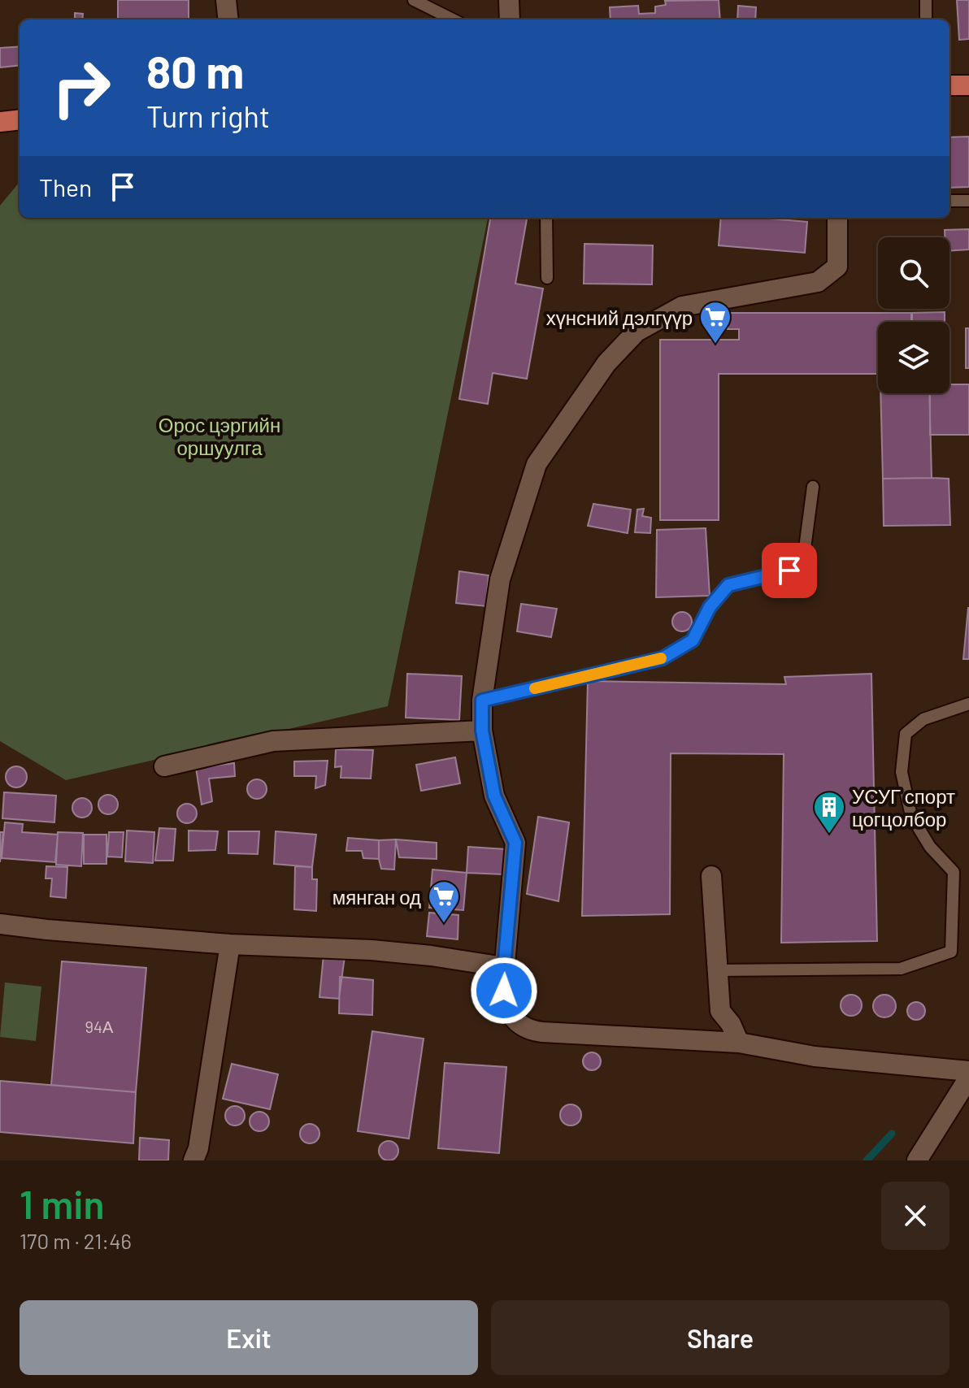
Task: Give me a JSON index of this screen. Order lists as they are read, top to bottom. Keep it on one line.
{"parks":["Орос цэргийн оршуулга"],"places":{"supermarket":["хүнсний дэлгүүр","мянган од"],"building":["УСУГ спорт цогцолбор"]},"house_numbers":["94А"],"page":{"turn":["80 m","Turn right"],"then":"Then","heading":["1 min","170 m · 21:46"],"buttons":["Exit","Share"]}}
